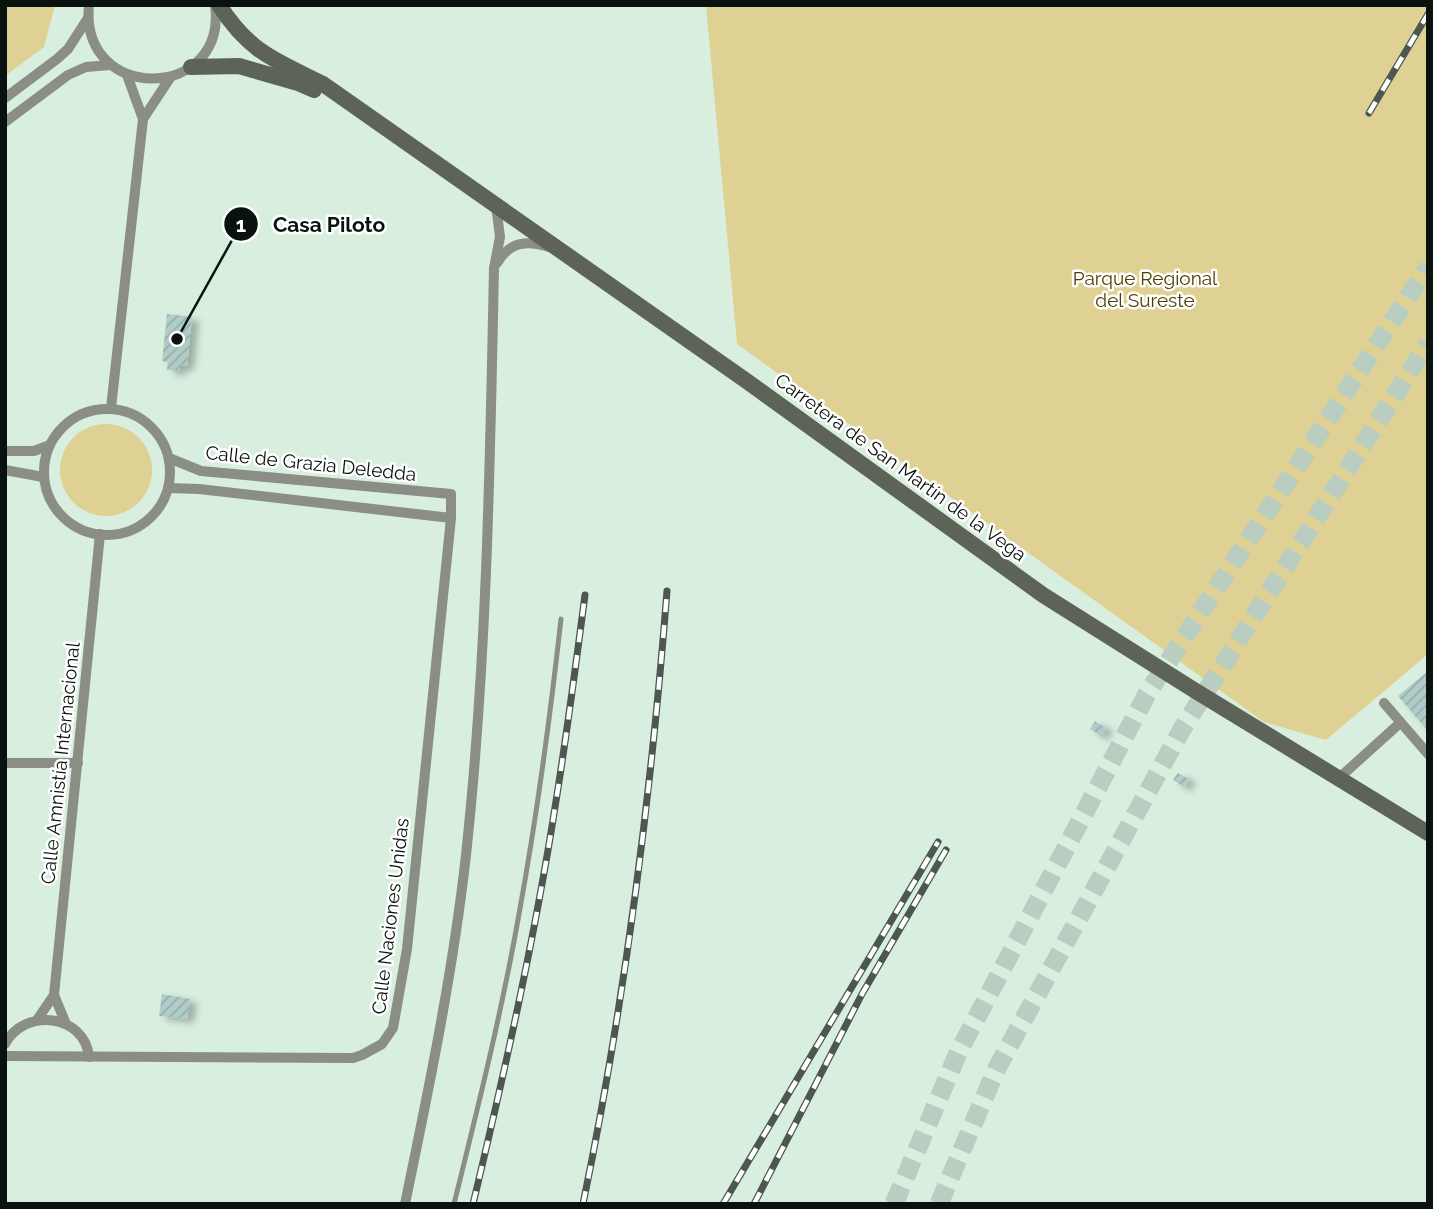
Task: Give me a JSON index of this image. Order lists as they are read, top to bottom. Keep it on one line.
{"streets":{"street":["Calle de Grazia Deledda","Carretera de San Martín de la Vega","Calle Amnistía Internacional","Calle Naciones Unidas"]},"crossings":[["Calle de Grazia Deledda","Calle Amnistía Internacional"],["Calle de Grazia Deledda","Calle Naciones Unidas"],["Calle Amnistía Internacional","Calle Naciones Unidas"]],"parks":["Parque Regional del Sureste"],"places":["Casa Piloto"]}
